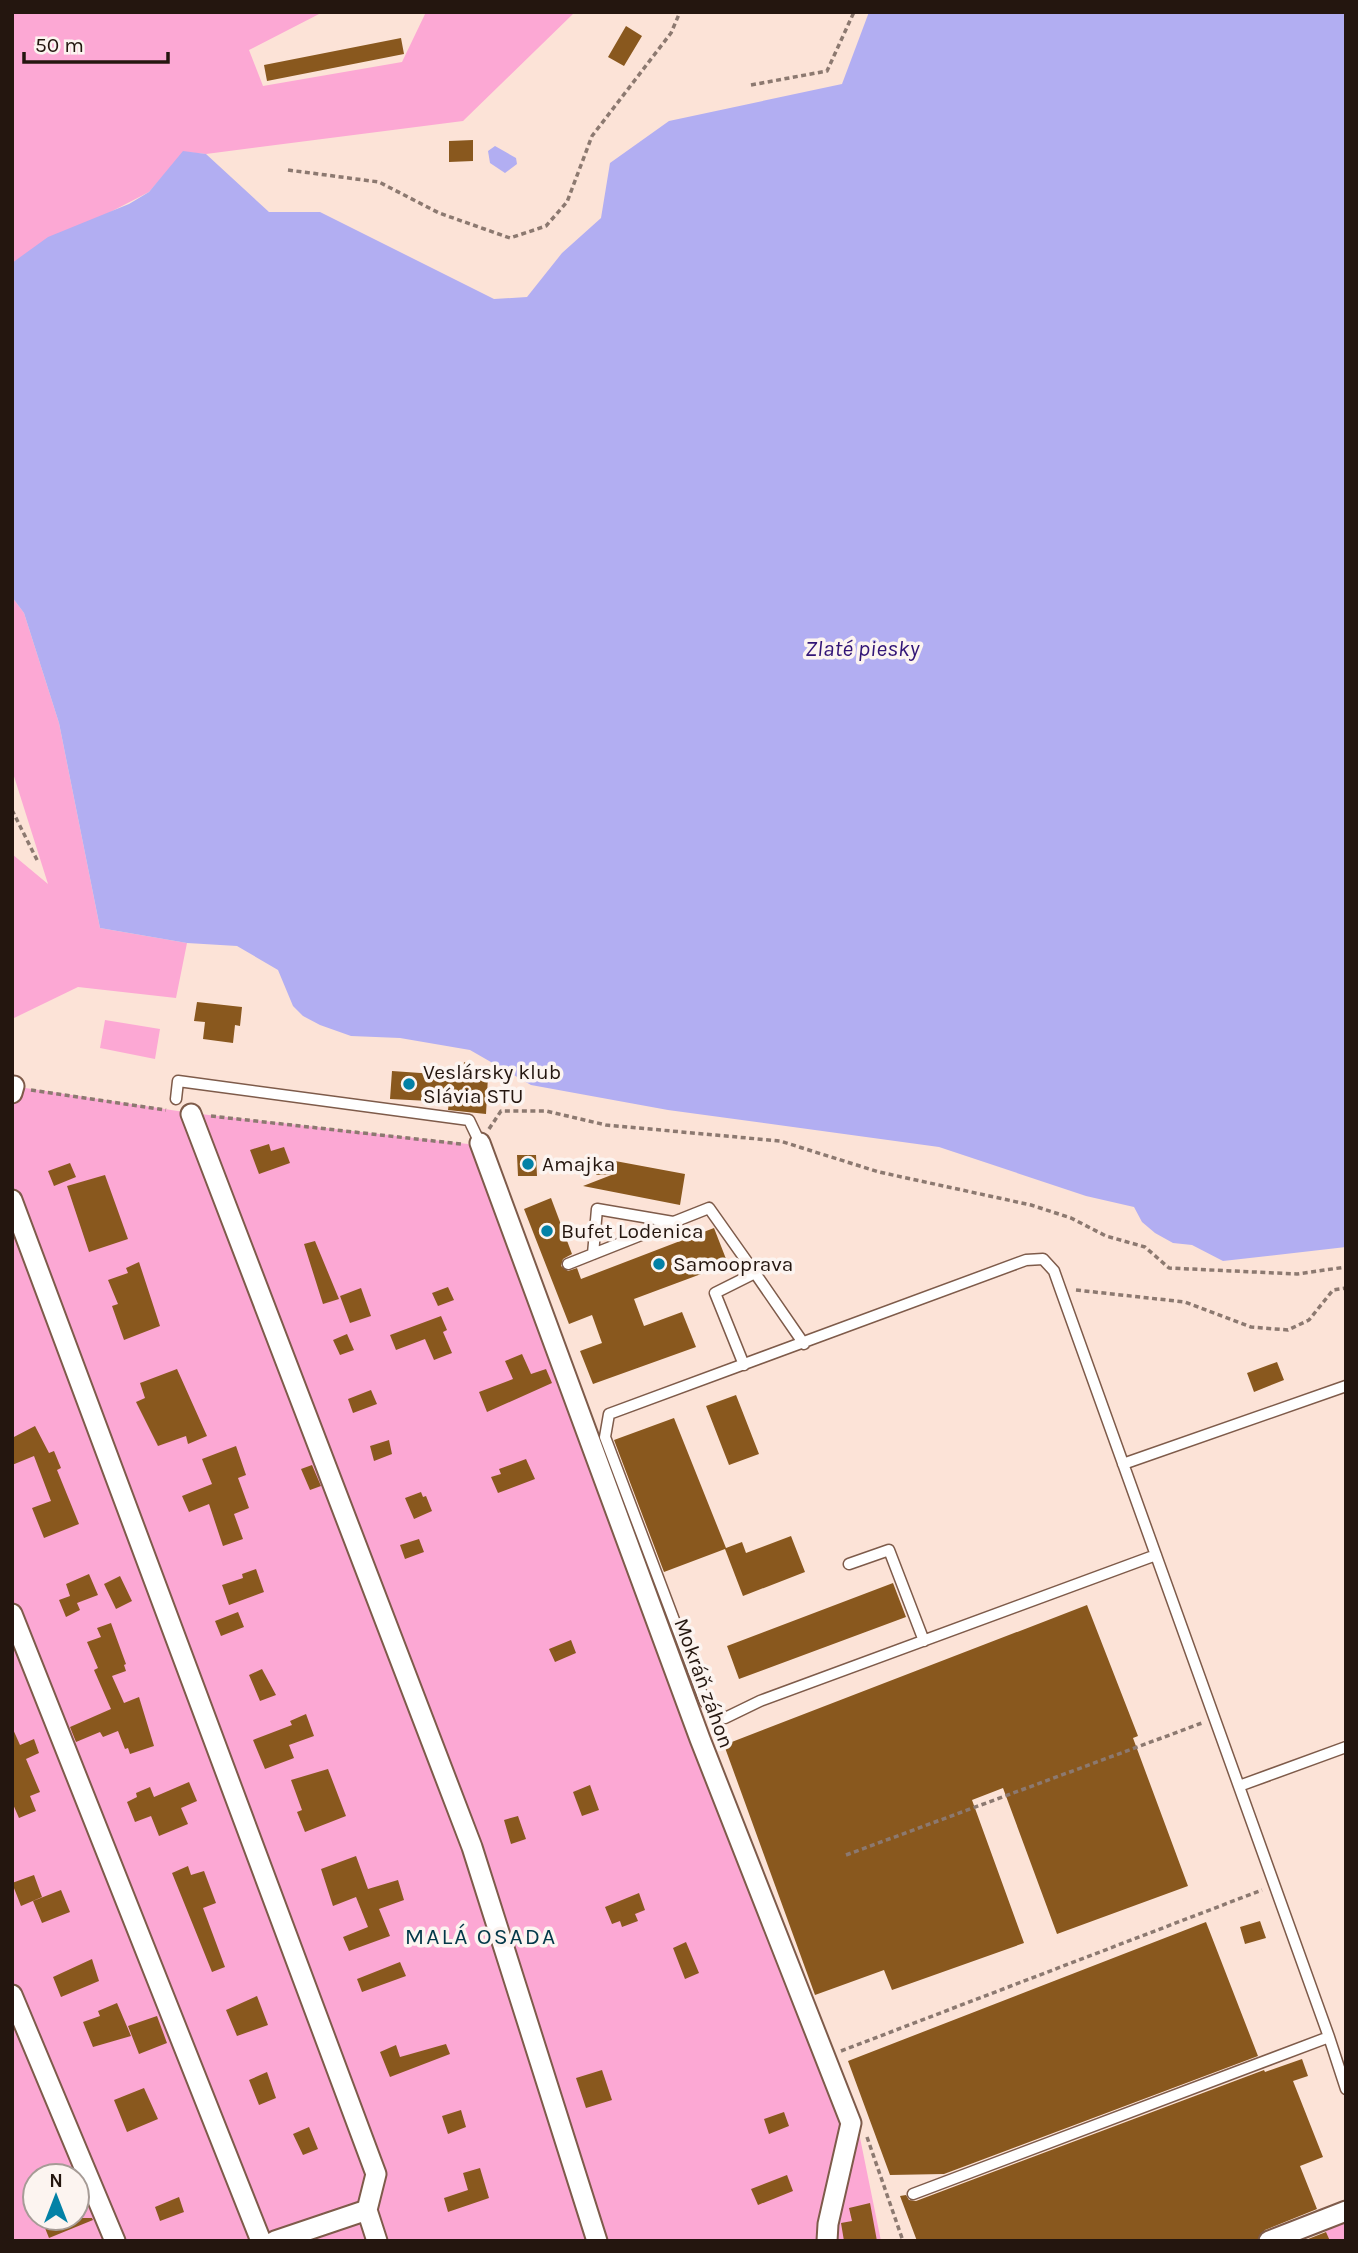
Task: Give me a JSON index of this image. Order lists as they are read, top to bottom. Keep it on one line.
{"streets":{"street":["Mokráň záhon"]},"districts":["MALÁ OSADA"],"water":["Zlaté piesky"],"places":["Veslársky klub Slávia STU","Amajka","Bufet Lodenica","Samooprava"],"scale_bar":"50 m","north":"top"}
